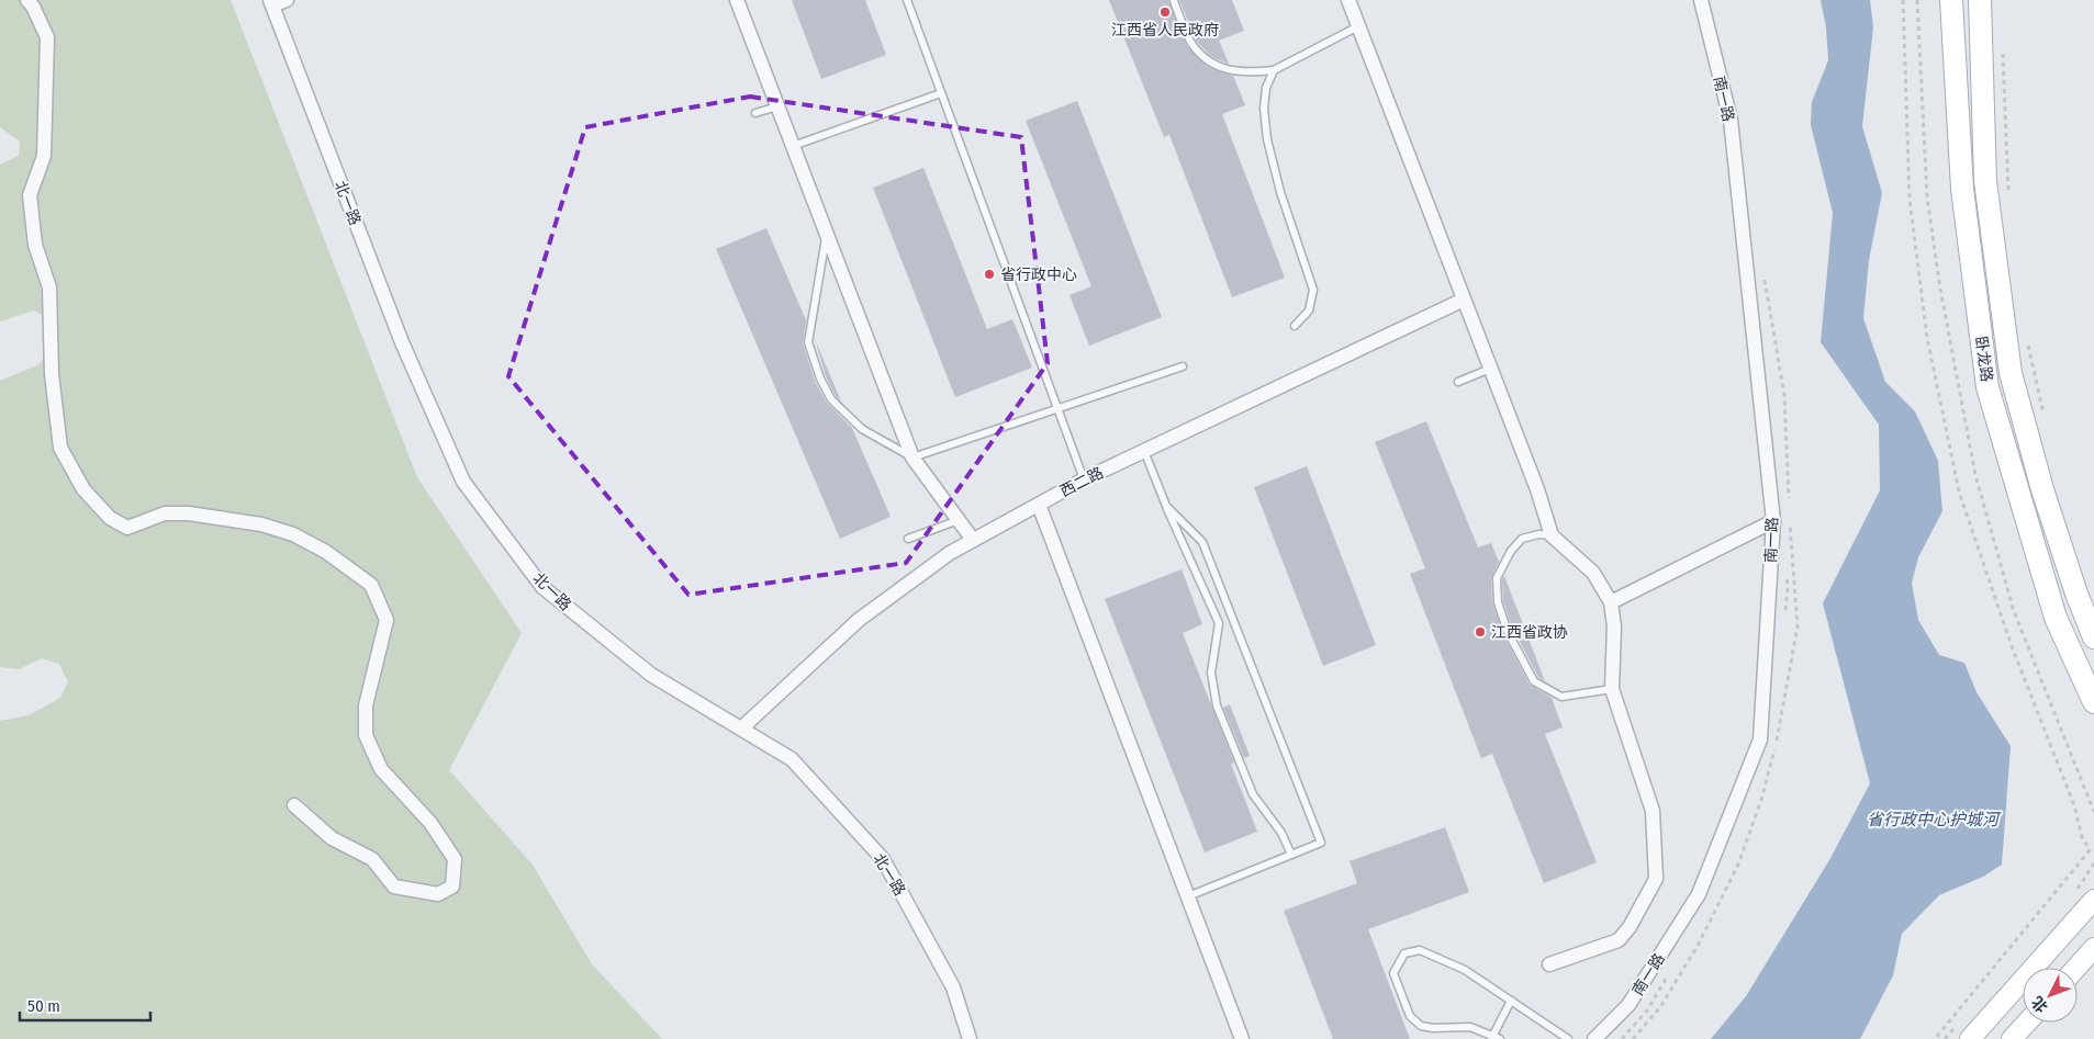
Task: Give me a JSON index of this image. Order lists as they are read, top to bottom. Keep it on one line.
{"streets":{"main road":["卧龙路"],"street":["南一路","北一路","西二路"]},"crossings":[["北一路","西二路"]],"water":["省行政中心护城河"],"places":["江西省人民政府","省行政中心","江西省政协"],"scale_bar":"50 m","north":"bottom left"}
